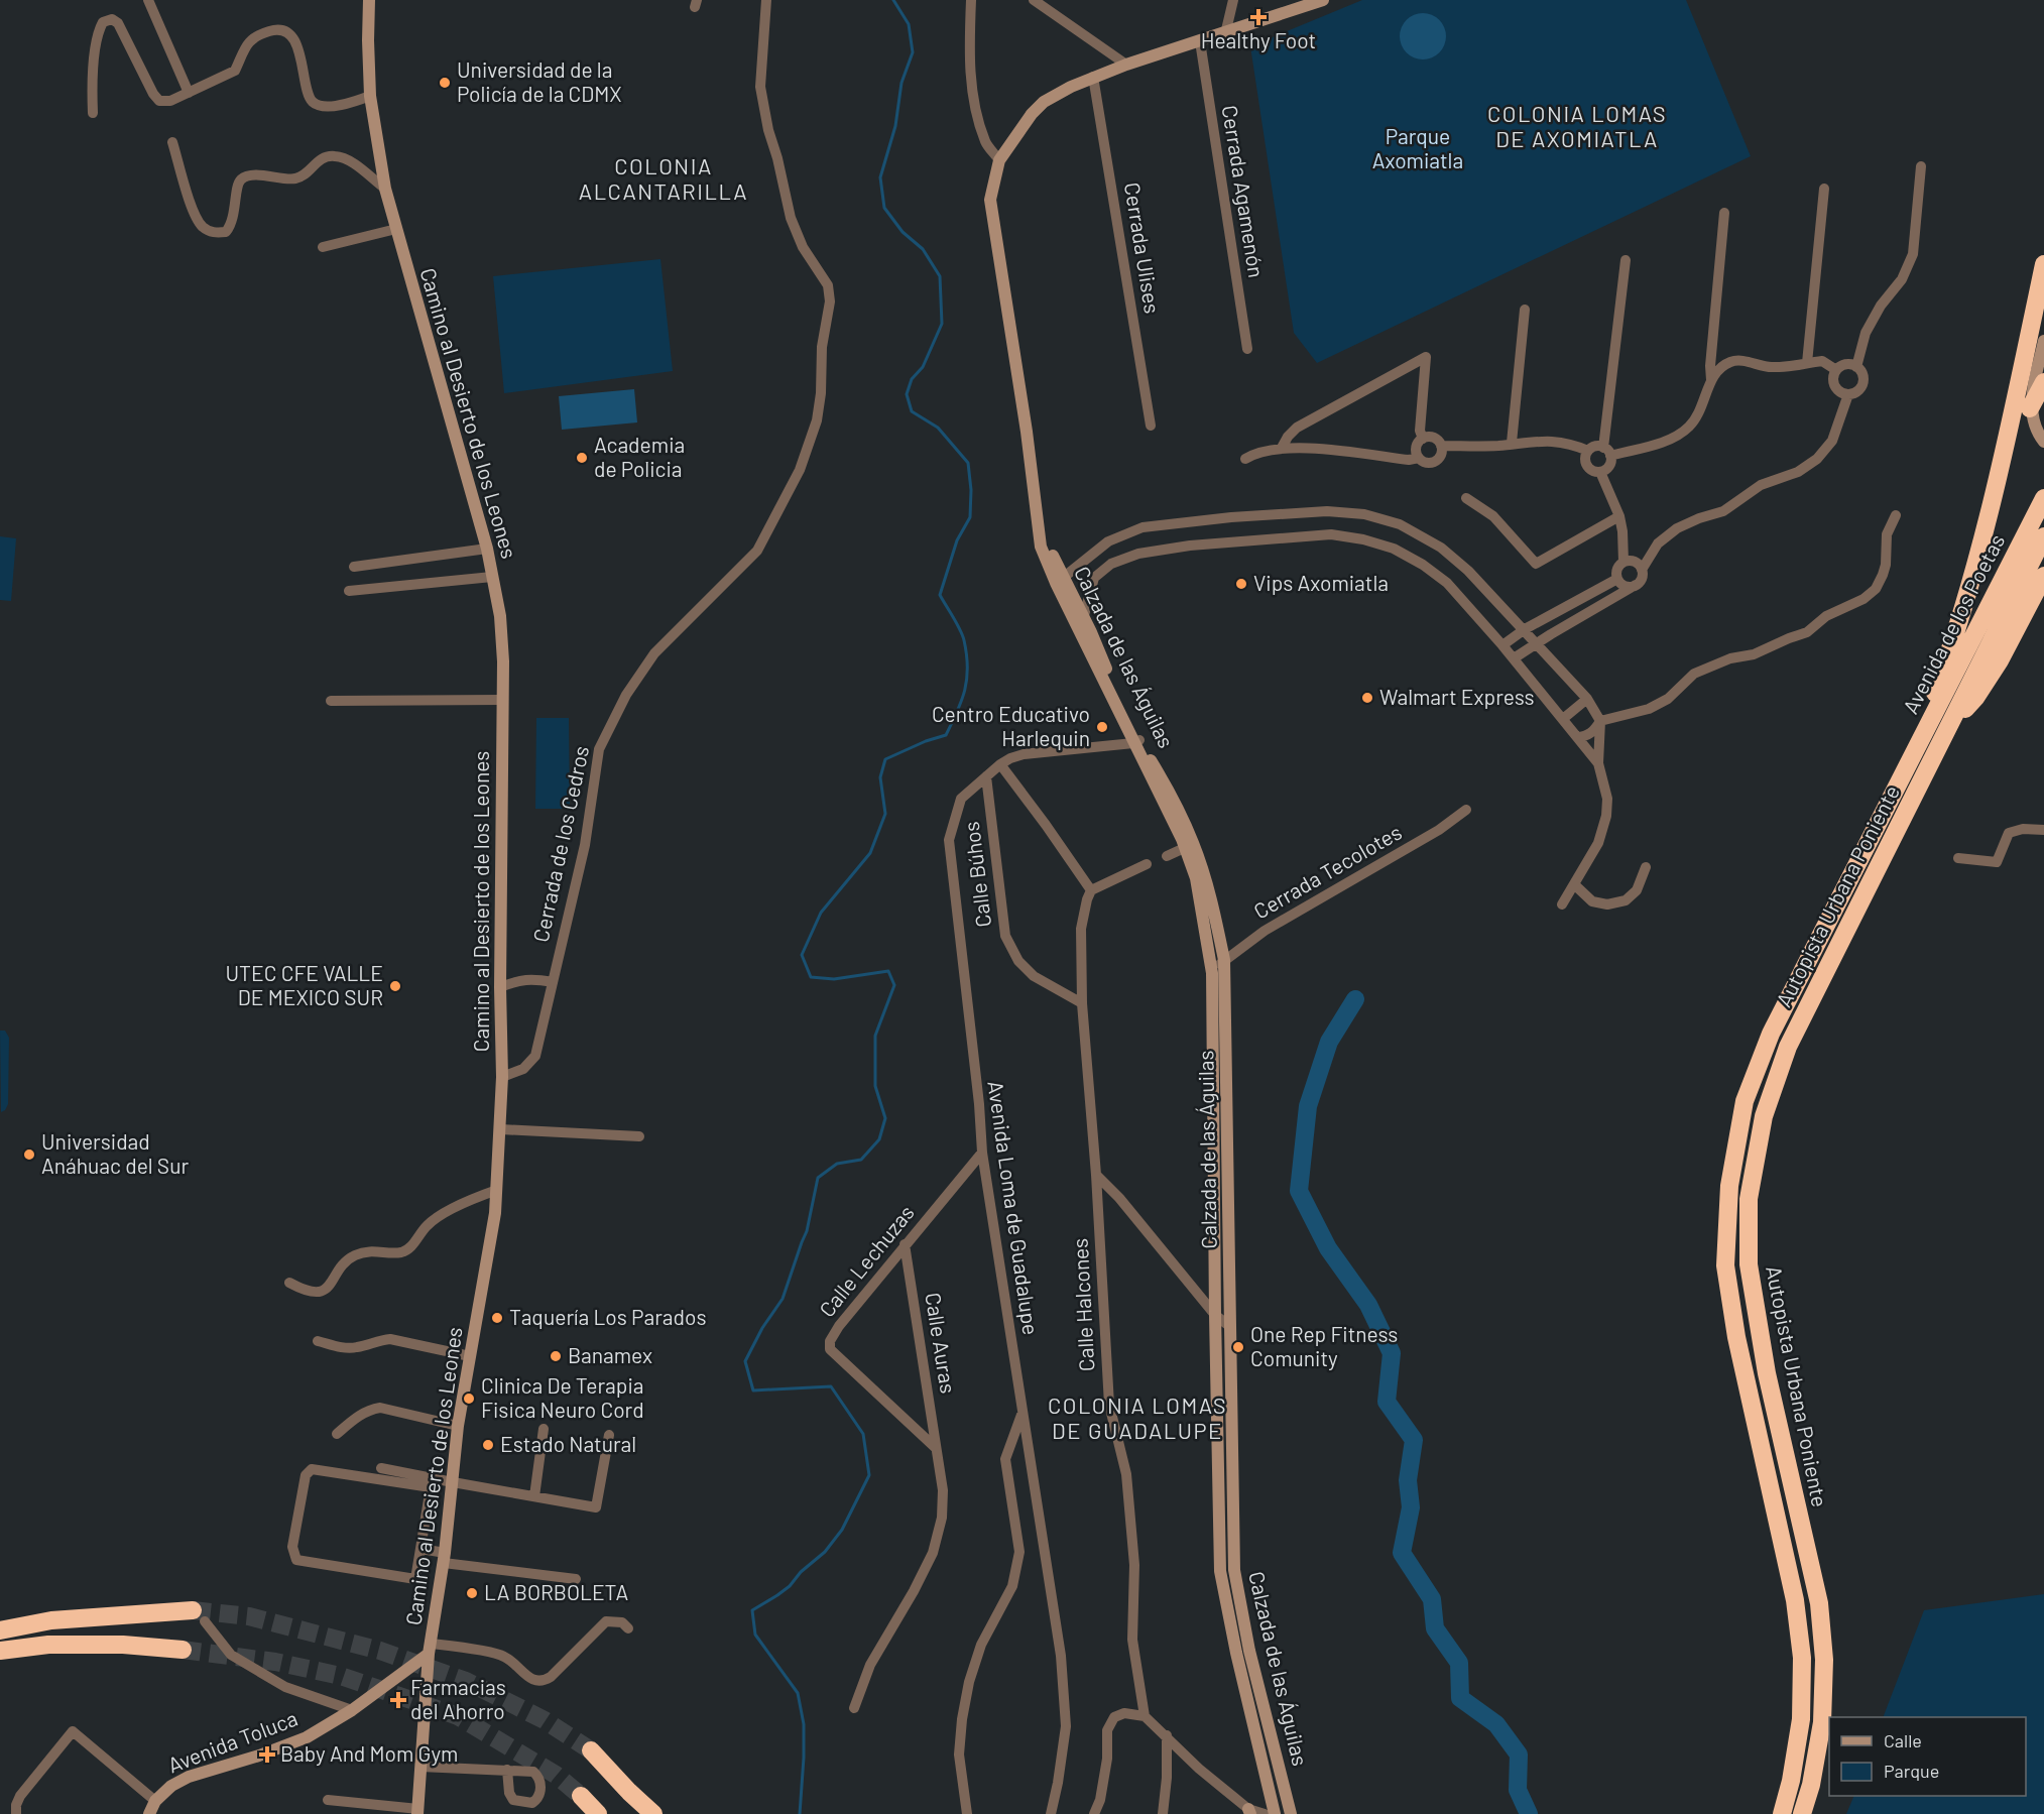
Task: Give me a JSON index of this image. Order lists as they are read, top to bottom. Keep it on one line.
{"streets":{"highway":["Avenida de los Poetas","Autopista Urbana Poniente"],"main road":["Camino al Desierto de los Leones","Calzada de las Águilas","Avenida Toluca"],"street":["Cerrada Agamenón","Cerrada Ulises","Cerrada de los Cedros","Cerrada Tecolotes","Calle Búhos","Avenida Loma de Guadalupe","Calle Lechuzas","Calle Halcones","Calle Auras"]},"crossings":[["Cerrada Agamenón","Calzada de las Águilas"],["Cerrada Ulises","Calzada de las Águilas"],["Camino al Desierto de los Leones","Cerrada de los Cedros"],["Camino al Desierto de los Leones","Avenida Toluca"],["Avenida de los Poetas","Autopista Urbana Poniente"],["Calzada de las Águilas","Cerrada Tecolotes"],["Calzada de las Águilas","Avenida Loma de Guadalupe"],["Calle Búhos","Avenida Loma de Guadalupe"],["Calle Búhos","Calle Halcones"],["Avenida Loma de Guadalupe","Calle Lechuzas"],["Calle Lechuzas","Calle Auras"]],"districts":["COLONIA LOMAS DE AXOMIATLA","COLONIA ALCANTARILLA","COLONIA LOMAS DE GUADALUPE"],"parks":["Parque Axomiatla"],"places":{"health":["Healthy Foot","Farmacias del Ahorro","Baby And Mom Gym"],"other":["Universidad de la Policía de la CDMX","Academia de Policia","Vips Axomiatla","Walmart Express","Centro Educativo Harlequin","UTEC CFE VALLE DE MEXICO SUR","Universidad Anáhuac del Sur","Taquería Los Parados","One Rep Fitness Comunity","Banamex","Clinica De Terapia Fisica Neuro Cord","Estado Natural","LA BORBOLETA"]},"legend":["Calle","Parque"]}
